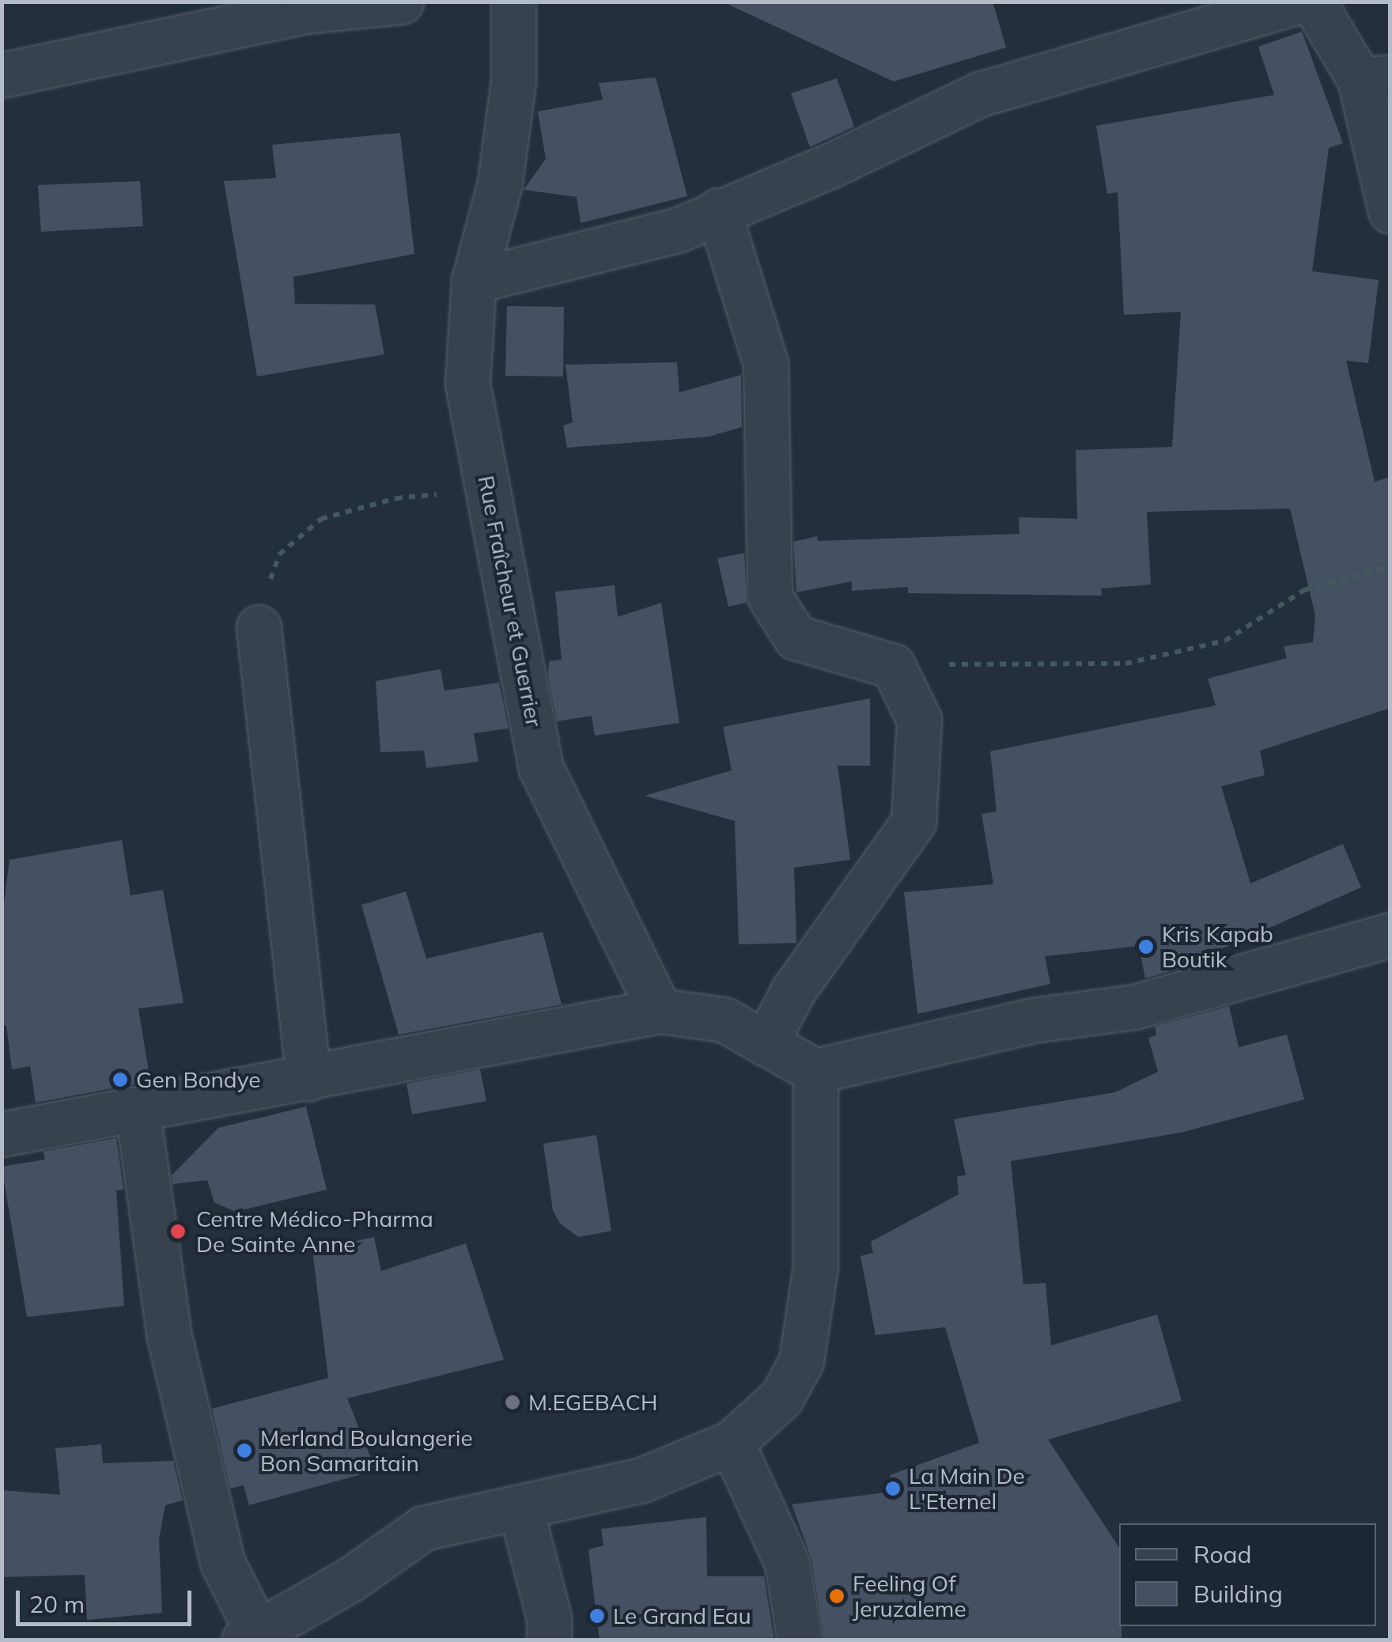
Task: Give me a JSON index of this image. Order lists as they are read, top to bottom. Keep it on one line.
{"streets":{"street":["Rue Fraîcheur et Guerrier"]},"places":["Kris Kapab Boutik","Gen Bondye","Centre Médico-Pharma De Sainte Anne","M.EGEBACH","Merland Boulangerie Bon Samaritain","La Main De L'Eternel","Feeling Of Jeruzaleme","Le Grand Eau"],"legend":["Road","Building"],"scale_bar":"20 m"}
